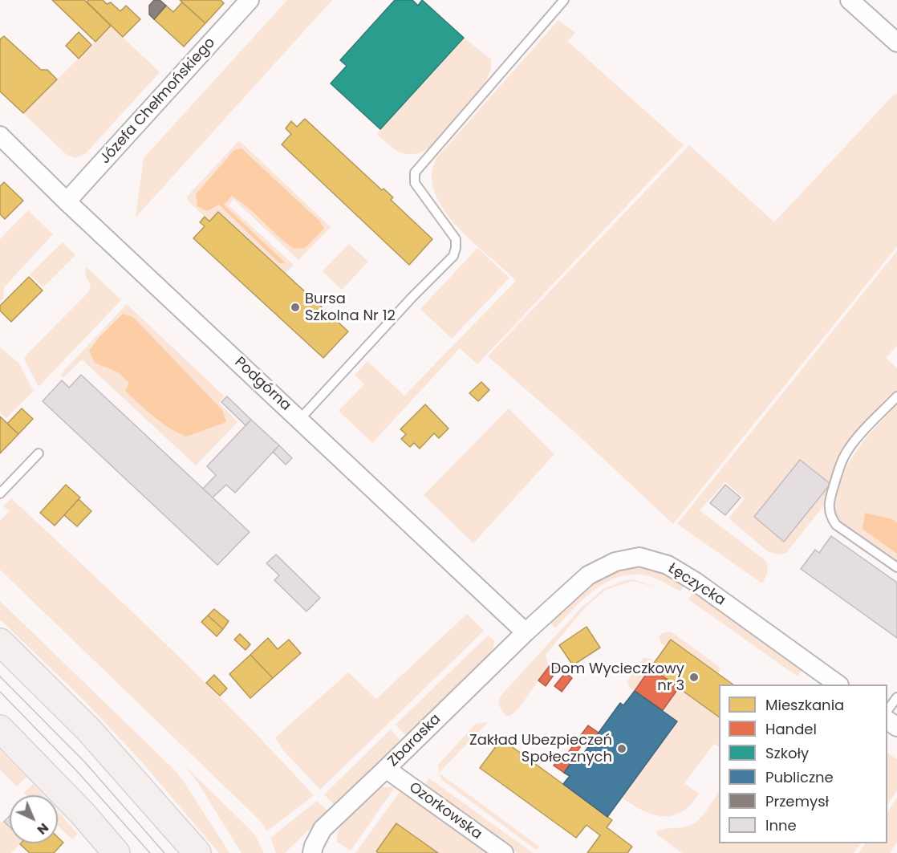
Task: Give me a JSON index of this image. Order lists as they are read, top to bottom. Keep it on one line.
{"streets":{"street":["Józefa Chełmońskiego","Podgórna","Łęczycka","Zbaraska","Ozorkowska"]},"crossings":[["Józefa Chełmońskiego","Podgórna"],["Podgórna","Łęczycka"],["Podgórna","Zbaraska"],["Łęczycka","Zbaraska"],["Zbaraska","Ozorkowska"]],"places":["Bursa Szkolna Nr 12","Dom Wycieczkowy nr 3","Zakład Ubezpieczeń Społecznych"],"legend":["Mieszkania","Handel","Szkoły","Publiczne","Przemysł","Inne"],"north":"bottom right"}
